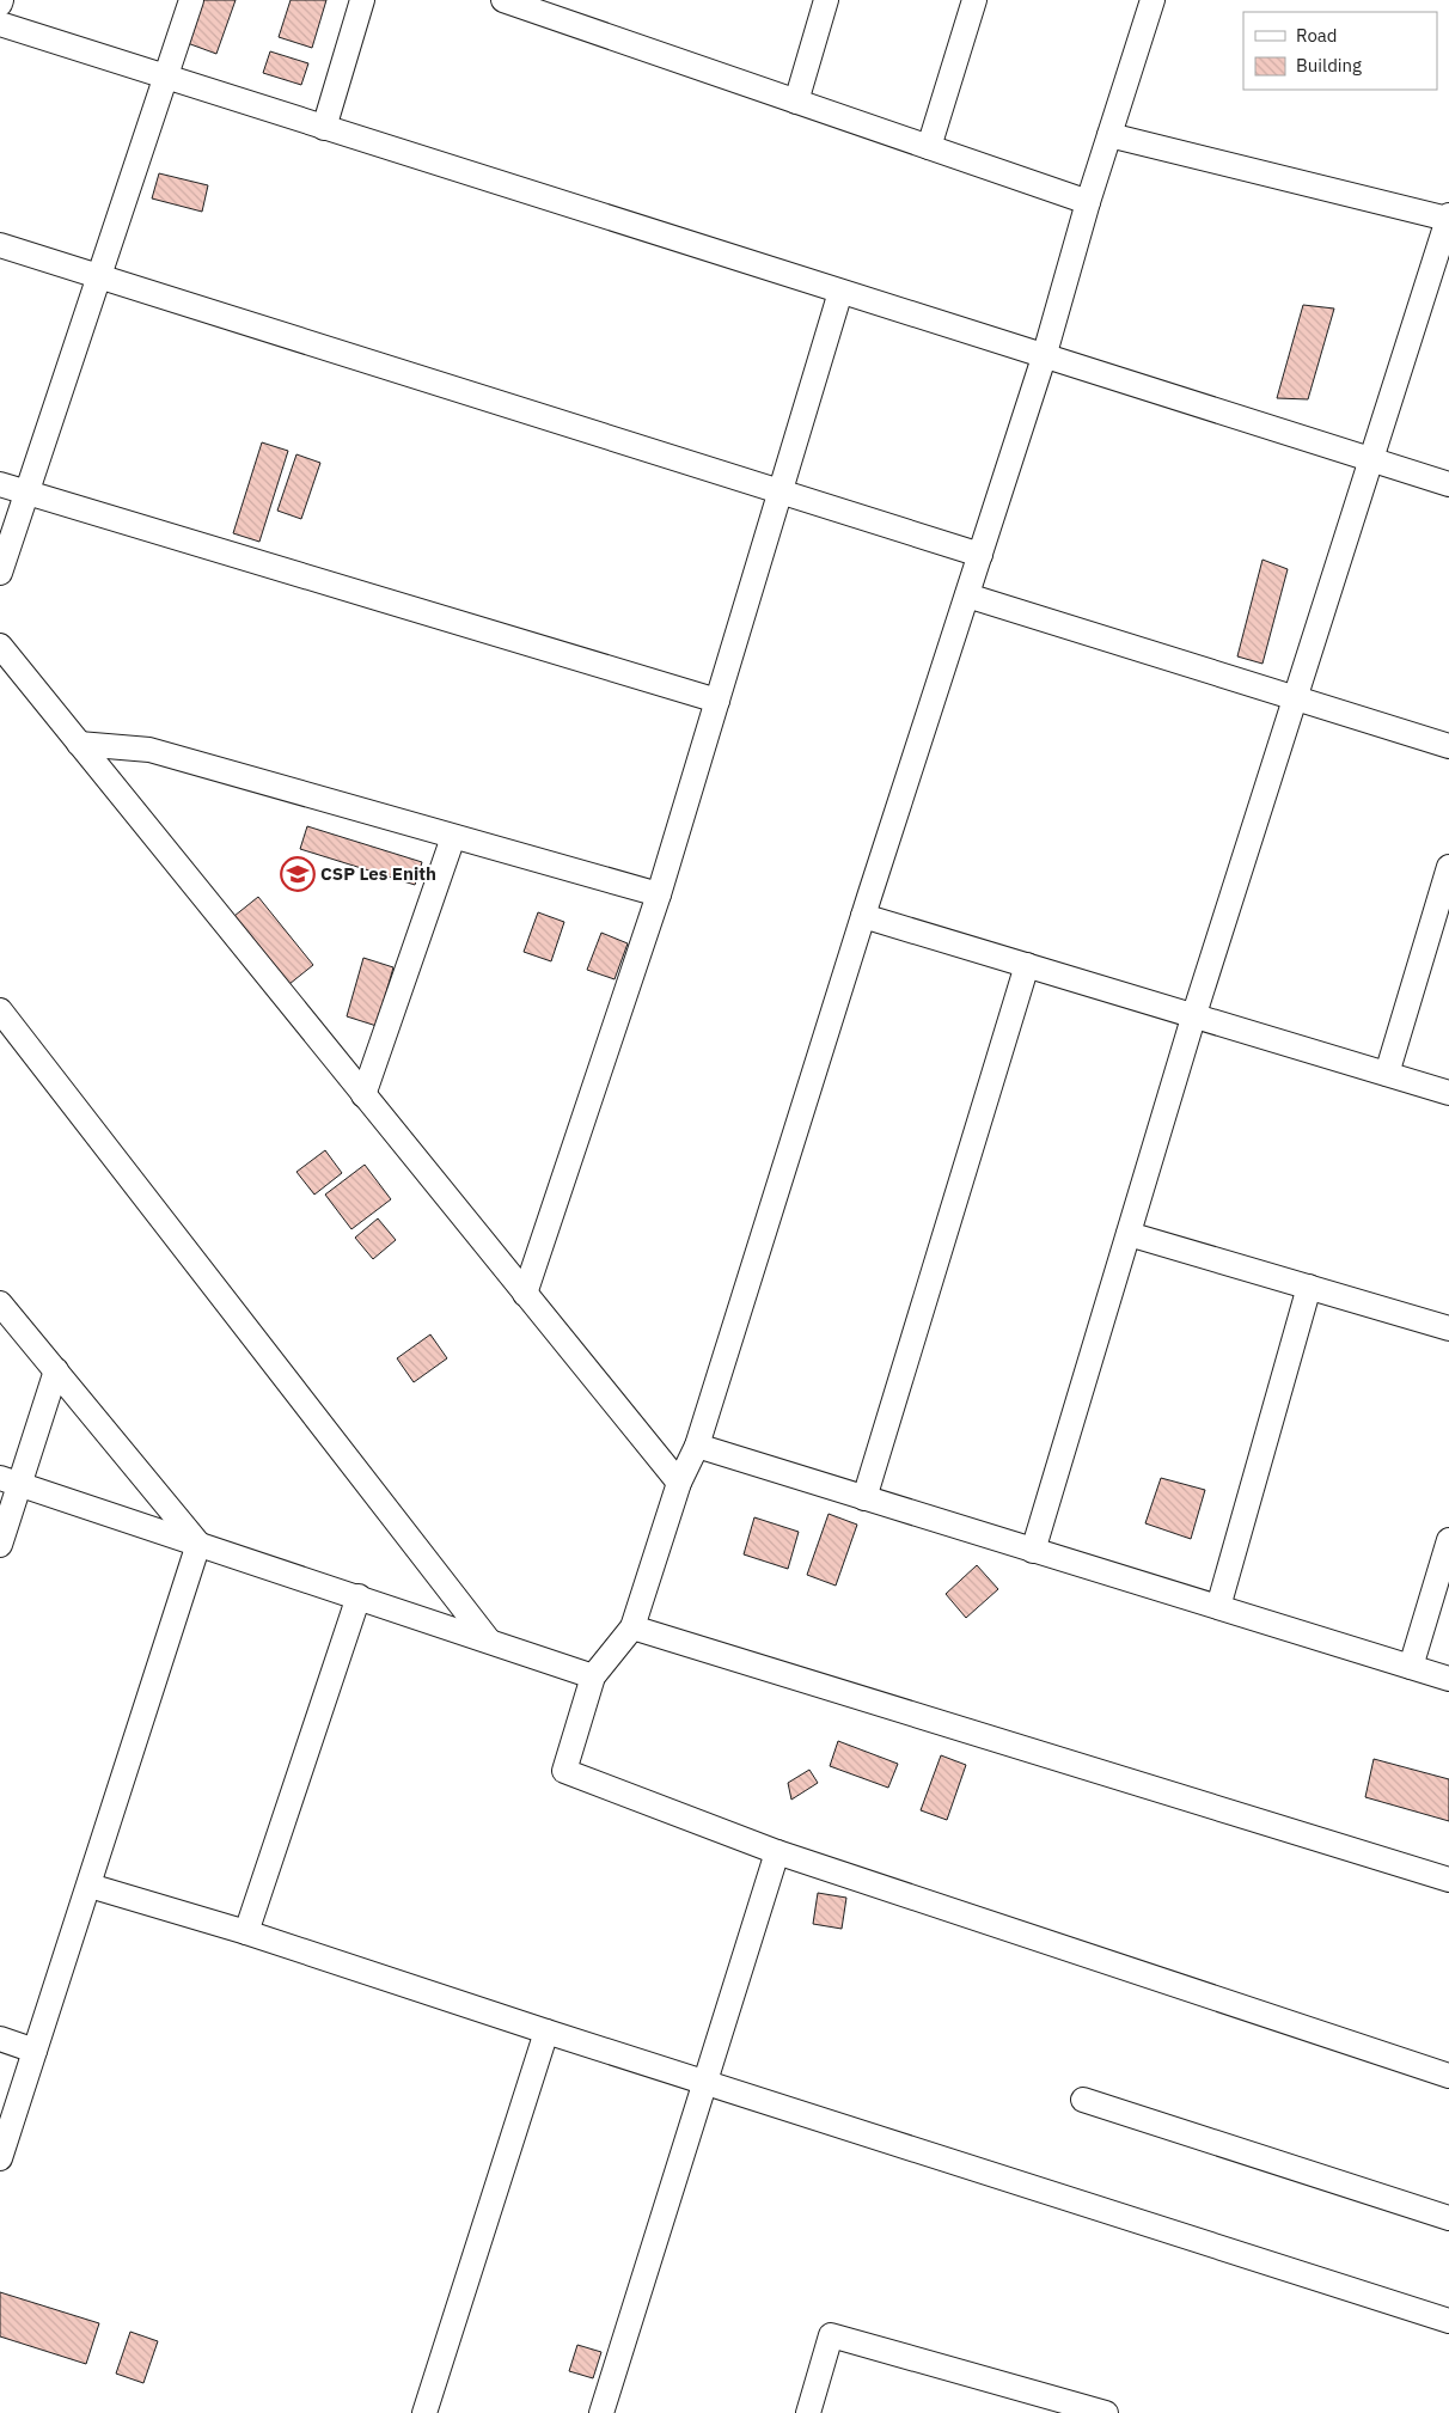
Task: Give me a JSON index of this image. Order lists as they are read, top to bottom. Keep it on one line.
{"places":{"school or university":["CSP Les Enith"]},"legend":["Road","Building"]}
